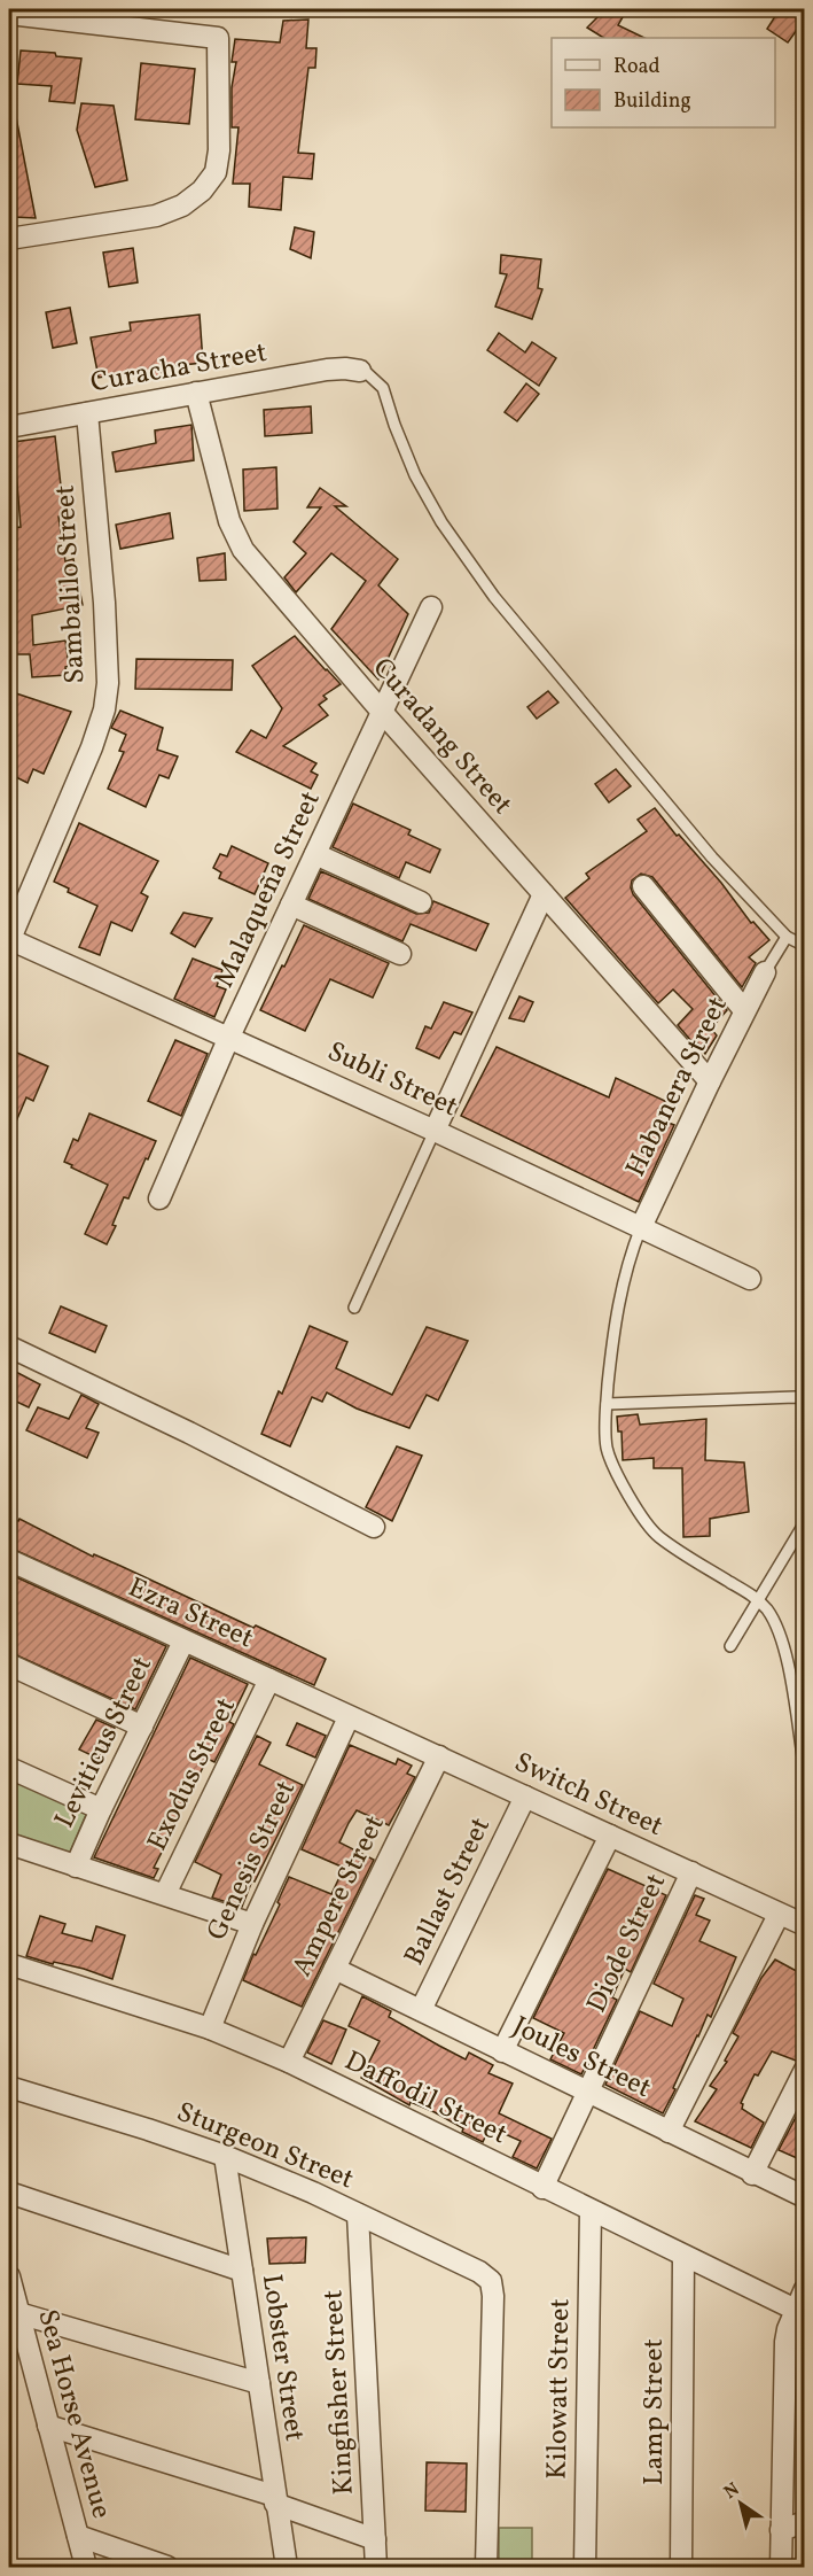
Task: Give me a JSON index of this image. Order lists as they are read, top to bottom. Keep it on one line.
{"streets":{"street":["Curacha Street","Sambalilo Street","Curadang Street","Malaqueña Street","Subli Street","Habanera Street","Ezra Street","Leviticus Street","Exodus Street","Switch Street","Genesis Street","Ballast Street","Ampere Street","Diode Street","Joules Street","Daffodil Street","Sturgeon Street","Lobster Street","Kilowatt Street","Kingfisher Street","Lamp Street","Sea Horse Avenue"]},"crossings":[["Curacha Street","Sambalilo Street"],["Curacha Street","Curadang Street"],["Sambalilo Street","Subli Street"],["Curadang Street","Malaqueña Street"],["Curadang Street","Habanera Street"],["Malaqueña Street","Subli Street"],["Subli Street","Habanera Street"],["Ezra Street","Leviticus Street"],["Ezra Street","Exodus Street"],["Ezra Street","Switch Street"],["Ezra Street","Genesis Street"],["Switch Street","Genesis Street"],["Switch Street","Ballast Street"],["Switch Street","Ampere Street"],["Switch Street","Diode Street"],["Genesis Street","Daffodil Street"],["Ballast Street","Joules Street"],["Ampere Street","Joules Street"],["Ampere Street","Daffodil Street"],["Diode Street","Joules Street"],["Diode Street","Daffodil Street"],["Daffodil Street","Kilowatt Street"],["Daffodil Street","Lamp Street"],["Sturgeon Street","Lobster Street"],["Sturgeon Street","Kingfisher Street"]],"legend":["Road","Building"],"north":"top left"}
